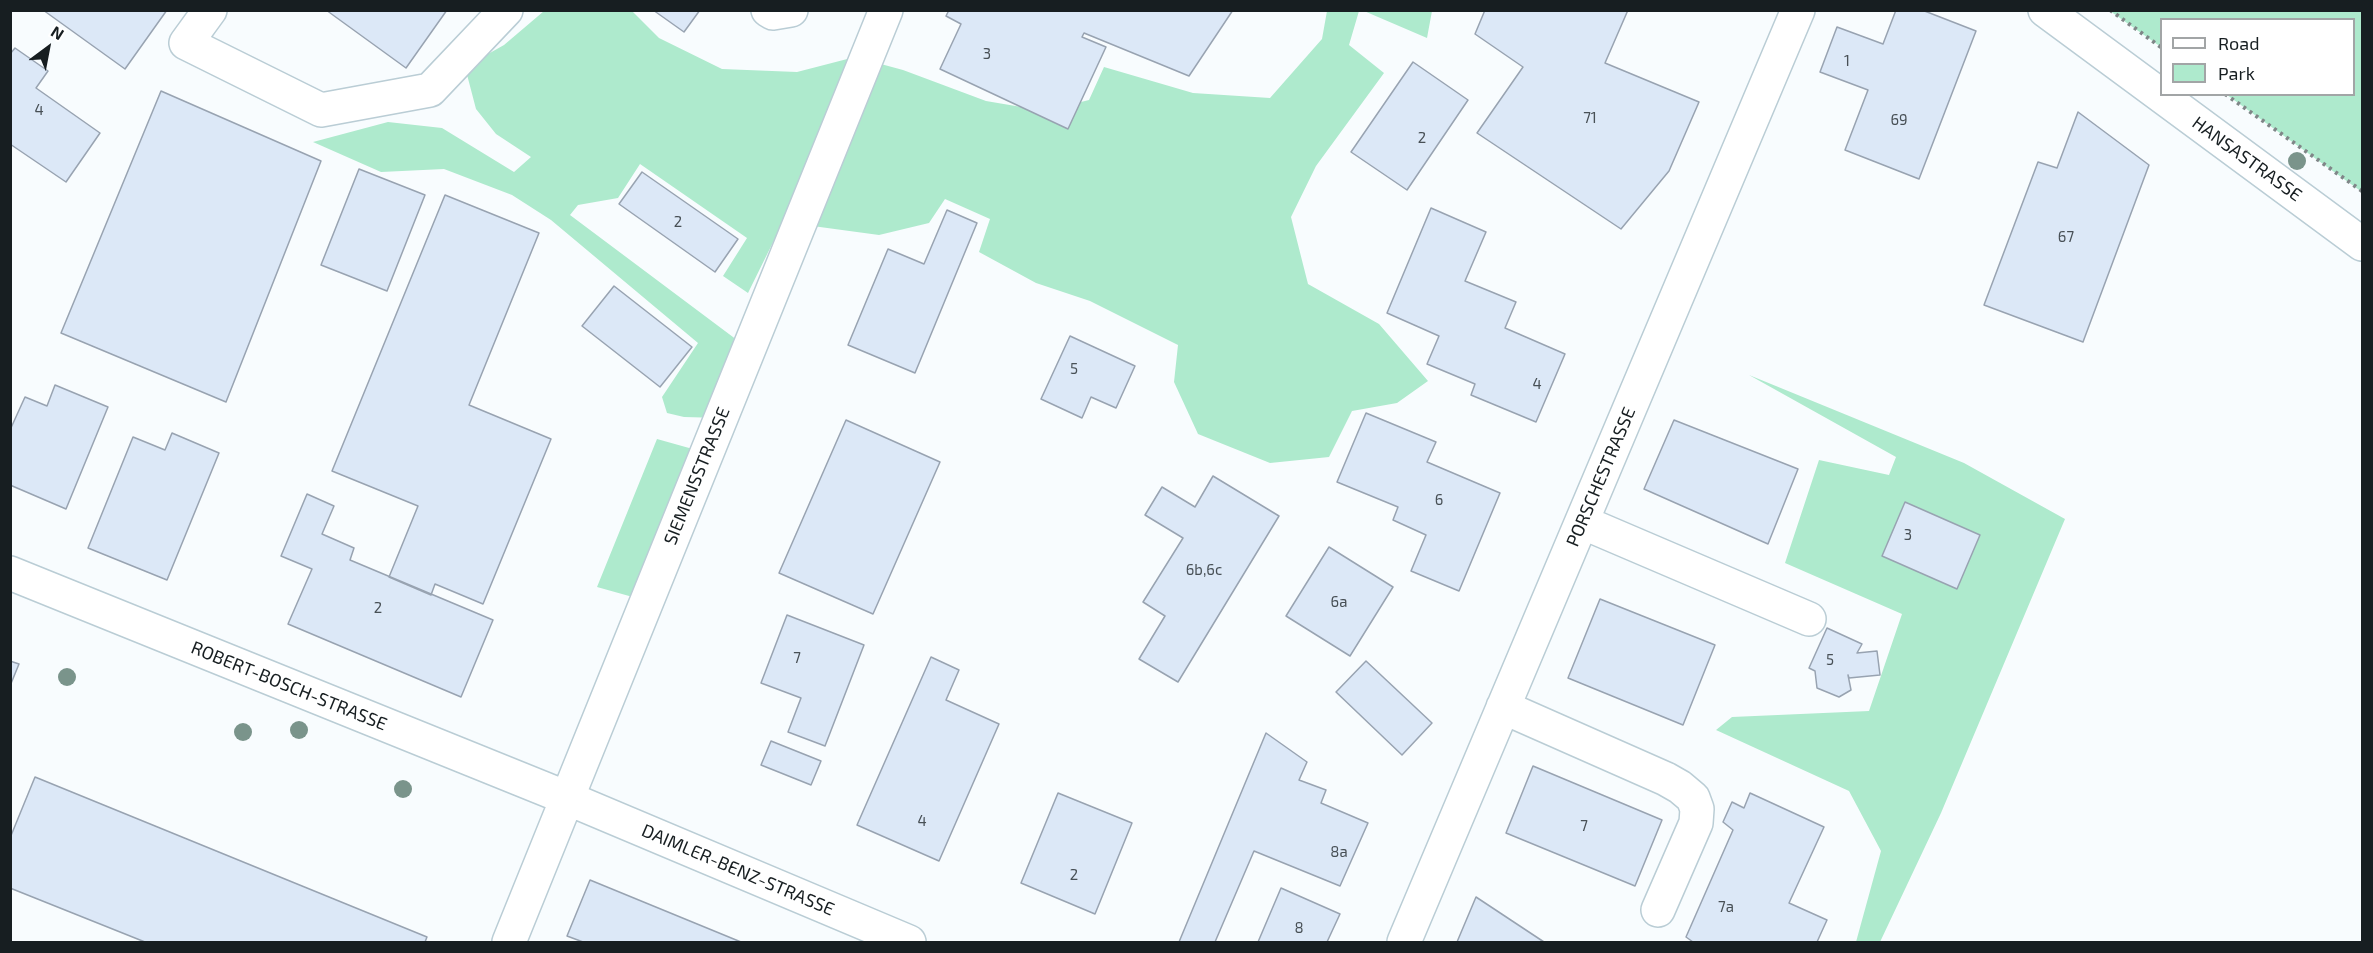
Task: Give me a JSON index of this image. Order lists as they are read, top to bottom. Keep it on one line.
{"streets":{"street":["HANSASTRASSE","SIEMENSSTRASSE","PORSCHESTRASSE","ROBERT-BOSCH-STRASSE","DAIMLER-BENZ-STRASSE"]},"crossings":[["SIEMENSSTRASSE","ROBERT-BOSCH-STRASSE"],["SIEMENSSTRASSE","DAIMLER-BENZ-STRASSE"],["ROBERT-BOSCH-STRASSE","DAIMLER-BENZ-STRASSE"]],"house_numbers":["3","1","4","71","69","2","2","67","5","4","6","3","6b,6c","6a","2","7","5","4","7","8a","2","7a","8"],"legend":["Road","Park"],"north":"top right"}
